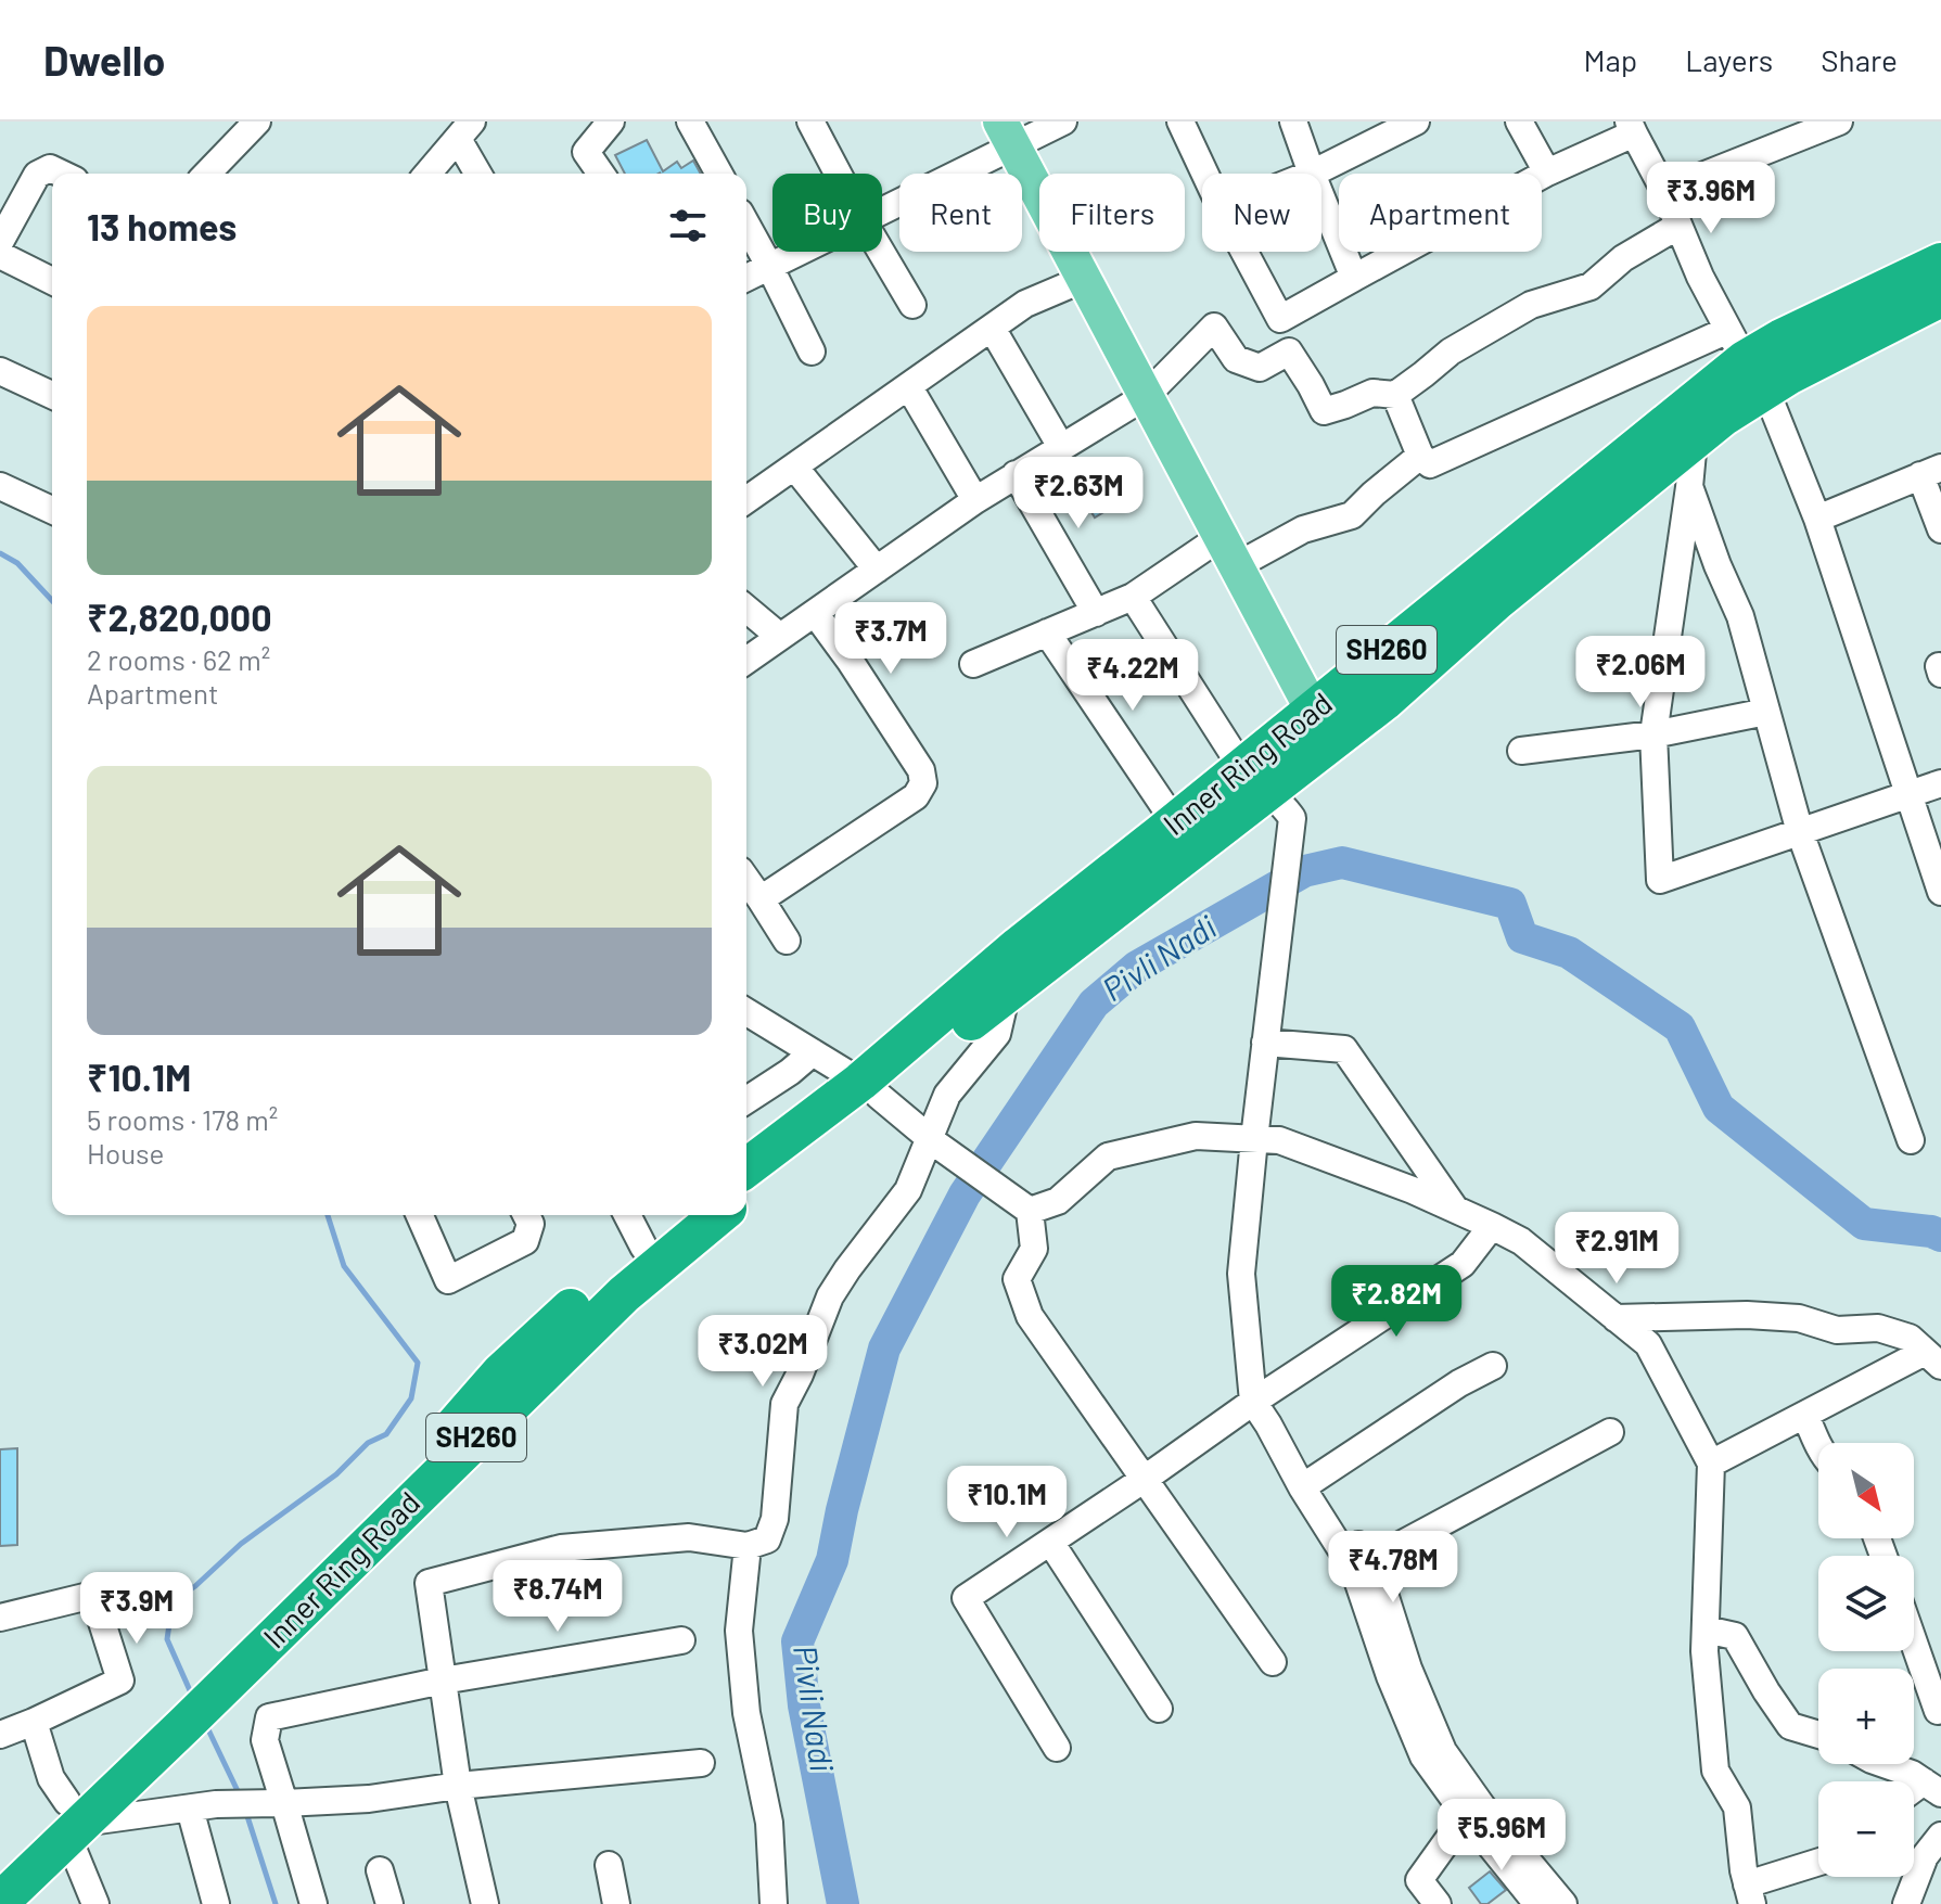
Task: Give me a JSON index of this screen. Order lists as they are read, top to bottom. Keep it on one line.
{"streets":{"highway":["SH260","Inner Ring Road"]},"water":["Pivli Nadi"],"north":"bottom right","page":{"header":"Dwello","nav":["Map","Layers","Share"],"price":["₹3.96M","₹2.63M","₹3.7M","₹2.06M","₹4.22M","₹2.91M","₹2.82M","₹3.02M","₹10.1M","₹4.78M","₹8.74M","₹3.9M","₹5.96M"],"chip":["Buy","Rent","Filters","New","Apartment"],"heading":"13 homes","list":[{"name":"₹2,820,000","note":"2 rooms · 62 m² · Apartment"},{"name":"₹10.1M","note":"5 rooms · 178 m² · House"}],"map_buttons":["+","−"]}}
